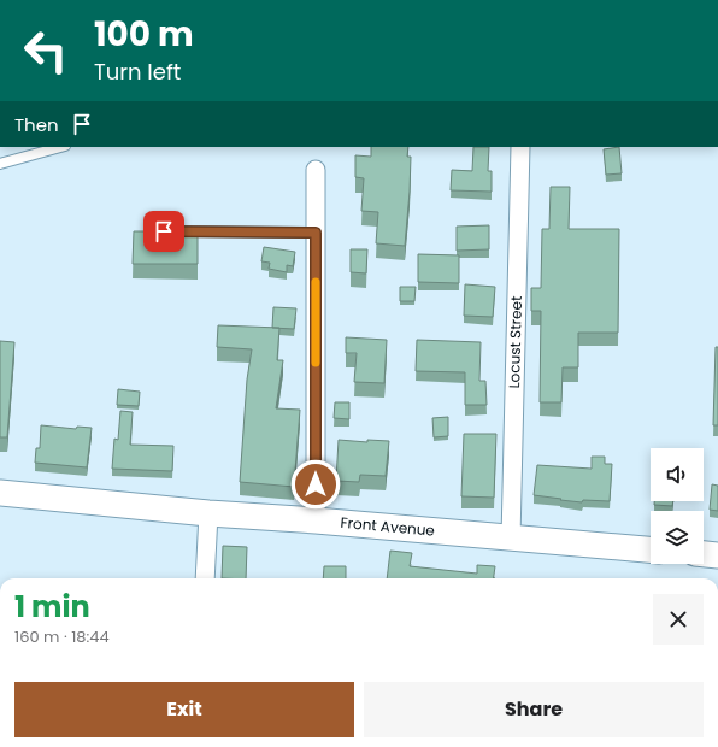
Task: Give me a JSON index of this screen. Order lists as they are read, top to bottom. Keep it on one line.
{"streets":{"street":["Locust Street","Front Avenue"]},"crossings":[["Locust Street","Front Avenue"]],"page":{"turn":["100 m","Turn left"],"then":"Then","heading":["1 min","160 m · 18:44"],"buttons":["Exit","Share"]}}
